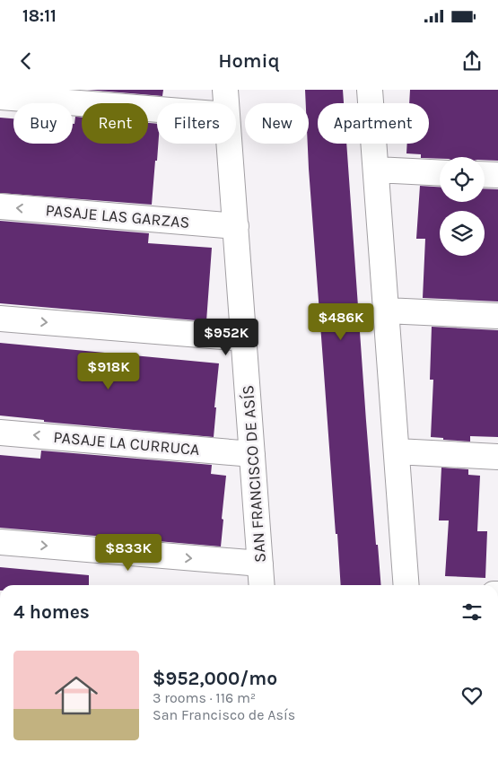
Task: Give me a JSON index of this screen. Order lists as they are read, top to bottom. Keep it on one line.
{"streets":{"street":["PASAJE LAS GARZAS","PASAJE LA CURRUCA","SAN FRANCISCO DE ASÍS"]},"crossings":[["PASAJE LAS GARZAS","SAN FRANCISCO DE ASÍS"],["PASAJE LA CURRUCA","SAN FRANCISCO DE ASÍS"]],"page":{"status":"18:11","header":"Homiq","chip":["Buy","Rent","Filters","New","Apartment"],"price":["$486K","$952K","$918K","$833K"],"heading":"4 homes","list":[{"name":"$952,000/mo","note":"3 rooms · 116 m² · San Francisco de Asís"}]}}
